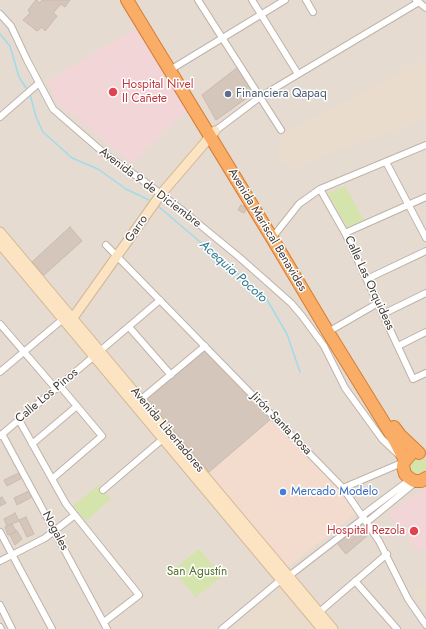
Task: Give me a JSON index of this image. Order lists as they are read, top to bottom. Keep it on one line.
{"streets":{"highway":["Avenida Mariscal Benavides"],"street":["Avenida 9 de Diciembre","Garro","Calle Las Orquideas","Calle Los Pinos","Jirón Santa Rosa","Avenida Libertadores","Nogales"]},"crossings":[["Avenida 9 de Diciembre","Garro"],["Avenida 9 de Diciembre","Avenida Mariscal Benavides"],["Garro","Avenida Mariscal Benavides"],["Garro","Jirón Santa Rosa"],["Garro","Avenida Libertadores"],["Calle Los Pinos","Jirón Santa Rosa"],["Calle Los Pinos","Avenida Libertadores"],["Calle Los Pinos","Nogales"]],"water":["Acequia Pocoto"],"parks":["San Agustín"],"places":["Hospital Nivel II Cañete","Financiera Qapaq","Mercado Modelo","Hospital Rezola"]}
